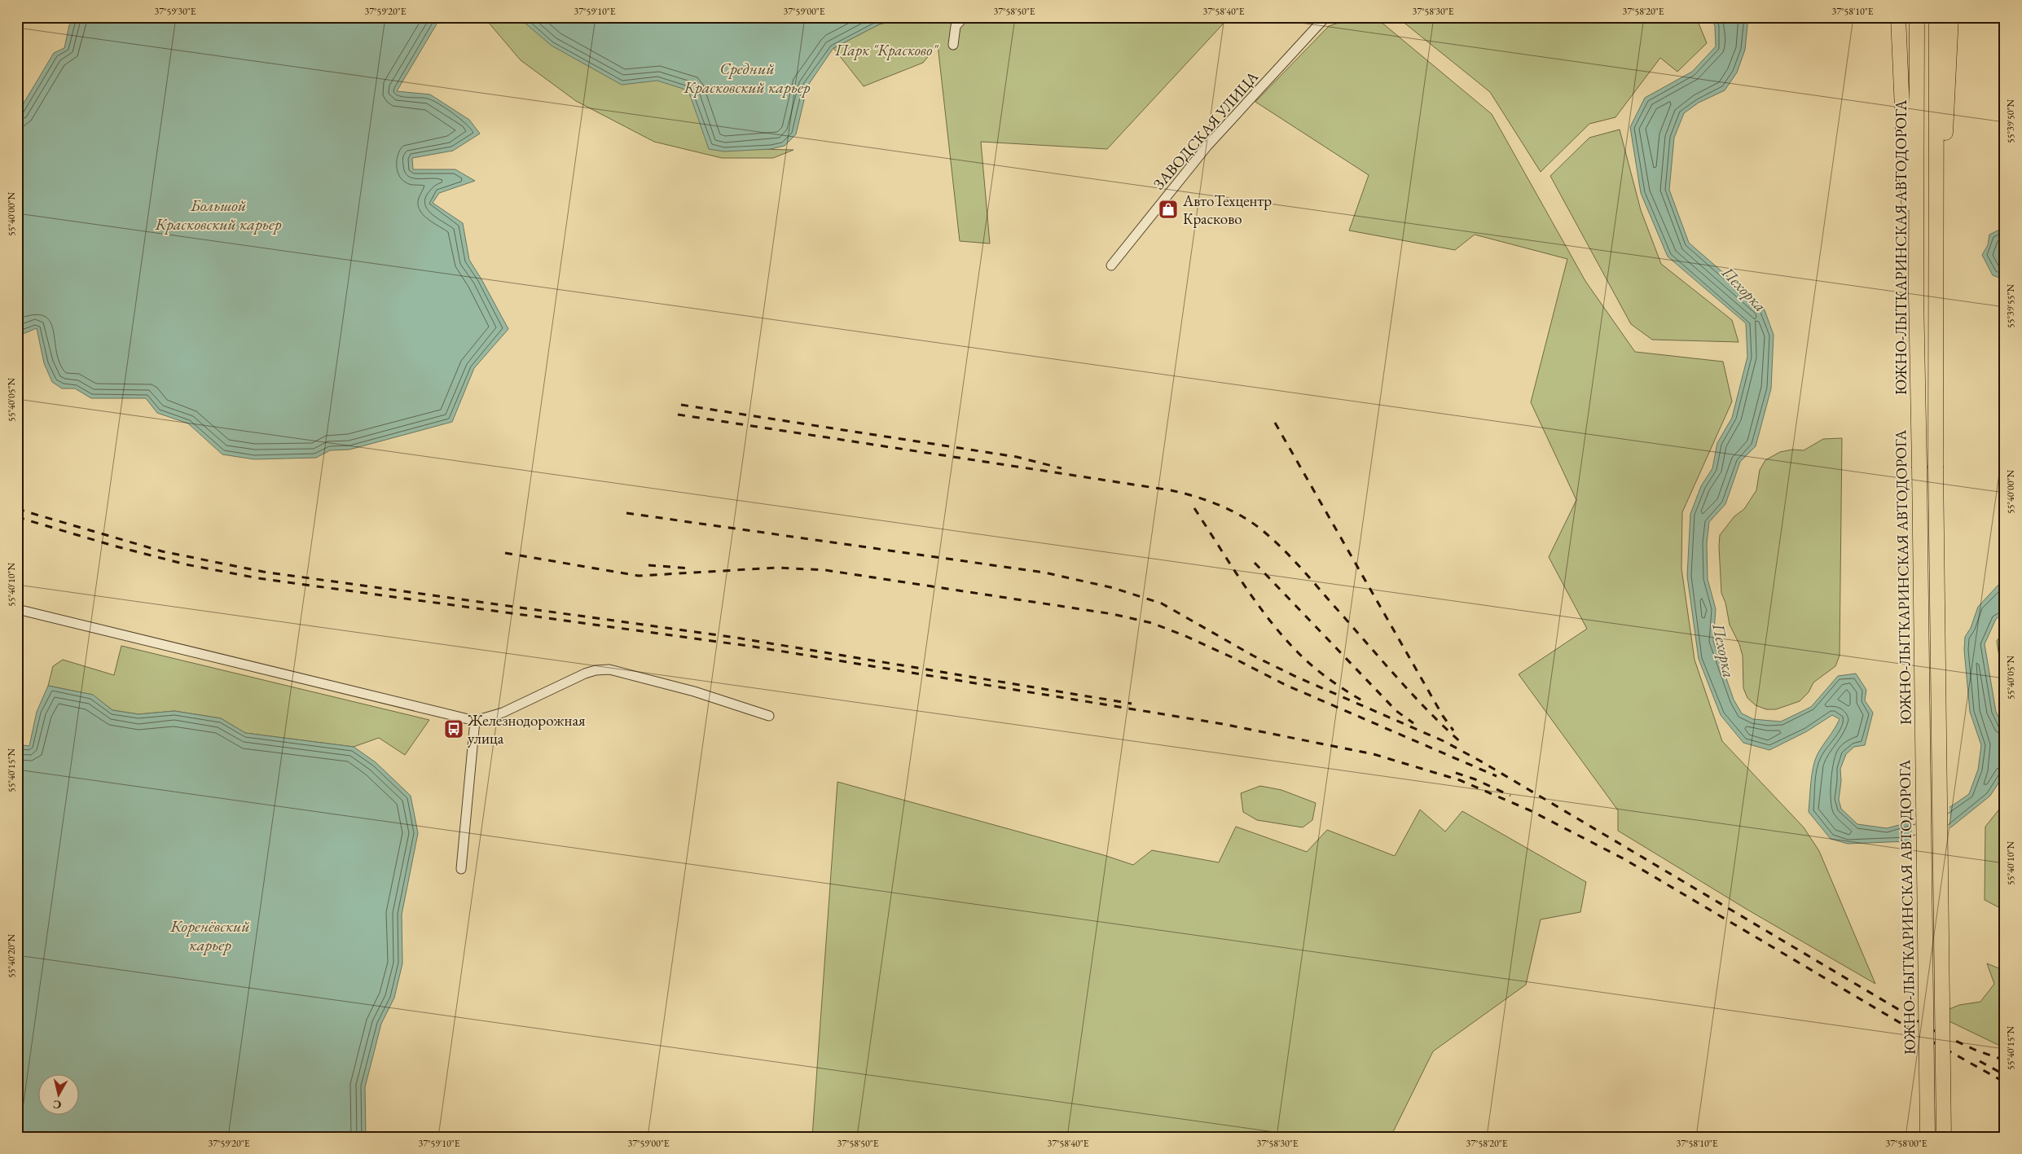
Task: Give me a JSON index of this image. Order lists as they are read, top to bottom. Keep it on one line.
{"streets":{"main road":["ЮЖНО-ЛЫТКАРИНСКАЯ АВТОДОРОГА"],"street":["ЗАВОДСКАЯ УЛИЦА"]},"water":["Средний Красковский карьер","Большой Красковский карьер","Пехорка","Коренёвский карьер"],"parks":["Парк \"Красково\""],"places":{"shop":["АвтоТехцентр Красково"],"bus stop":["Железнодорожная улица"]},"north":"bottom","coordinates":["37°59'30\"E","37°59'20\"E","37°59'10\"E","37°59'00\"E","37°58'50\"E","37°58'40\"E","37°58'30\"E","37°58'20\"E","37°58'10\"E","55°39'50\"N","55°40'00\"N","55°39'55\"N","55°40'05\"N","55°40'10\"N","55°40'15\"N","55°40'20\"N","37°58'00\"E"]}
